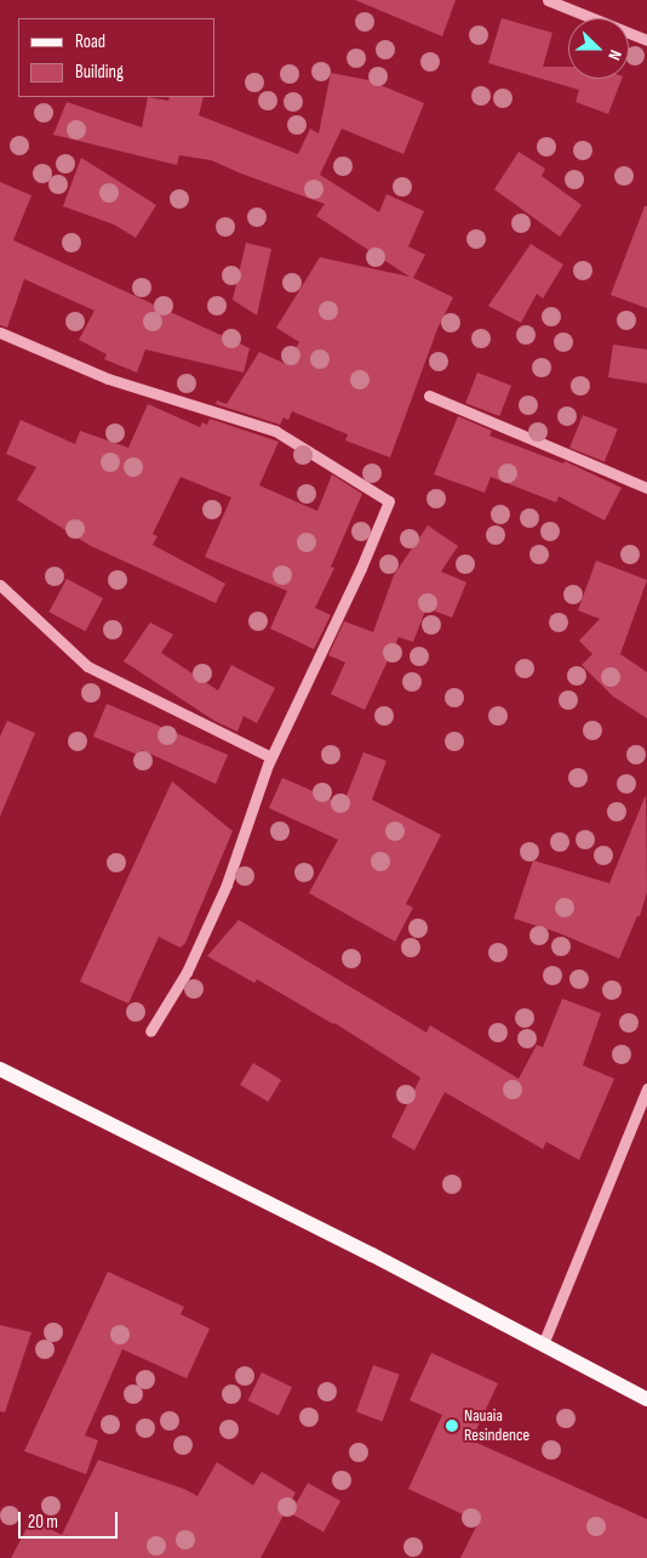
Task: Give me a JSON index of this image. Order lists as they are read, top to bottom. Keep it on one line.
{"places":["Nauaia Resindence"],"legend":["Road","Building"],"scale_bar":"20 m","north":"right"}
